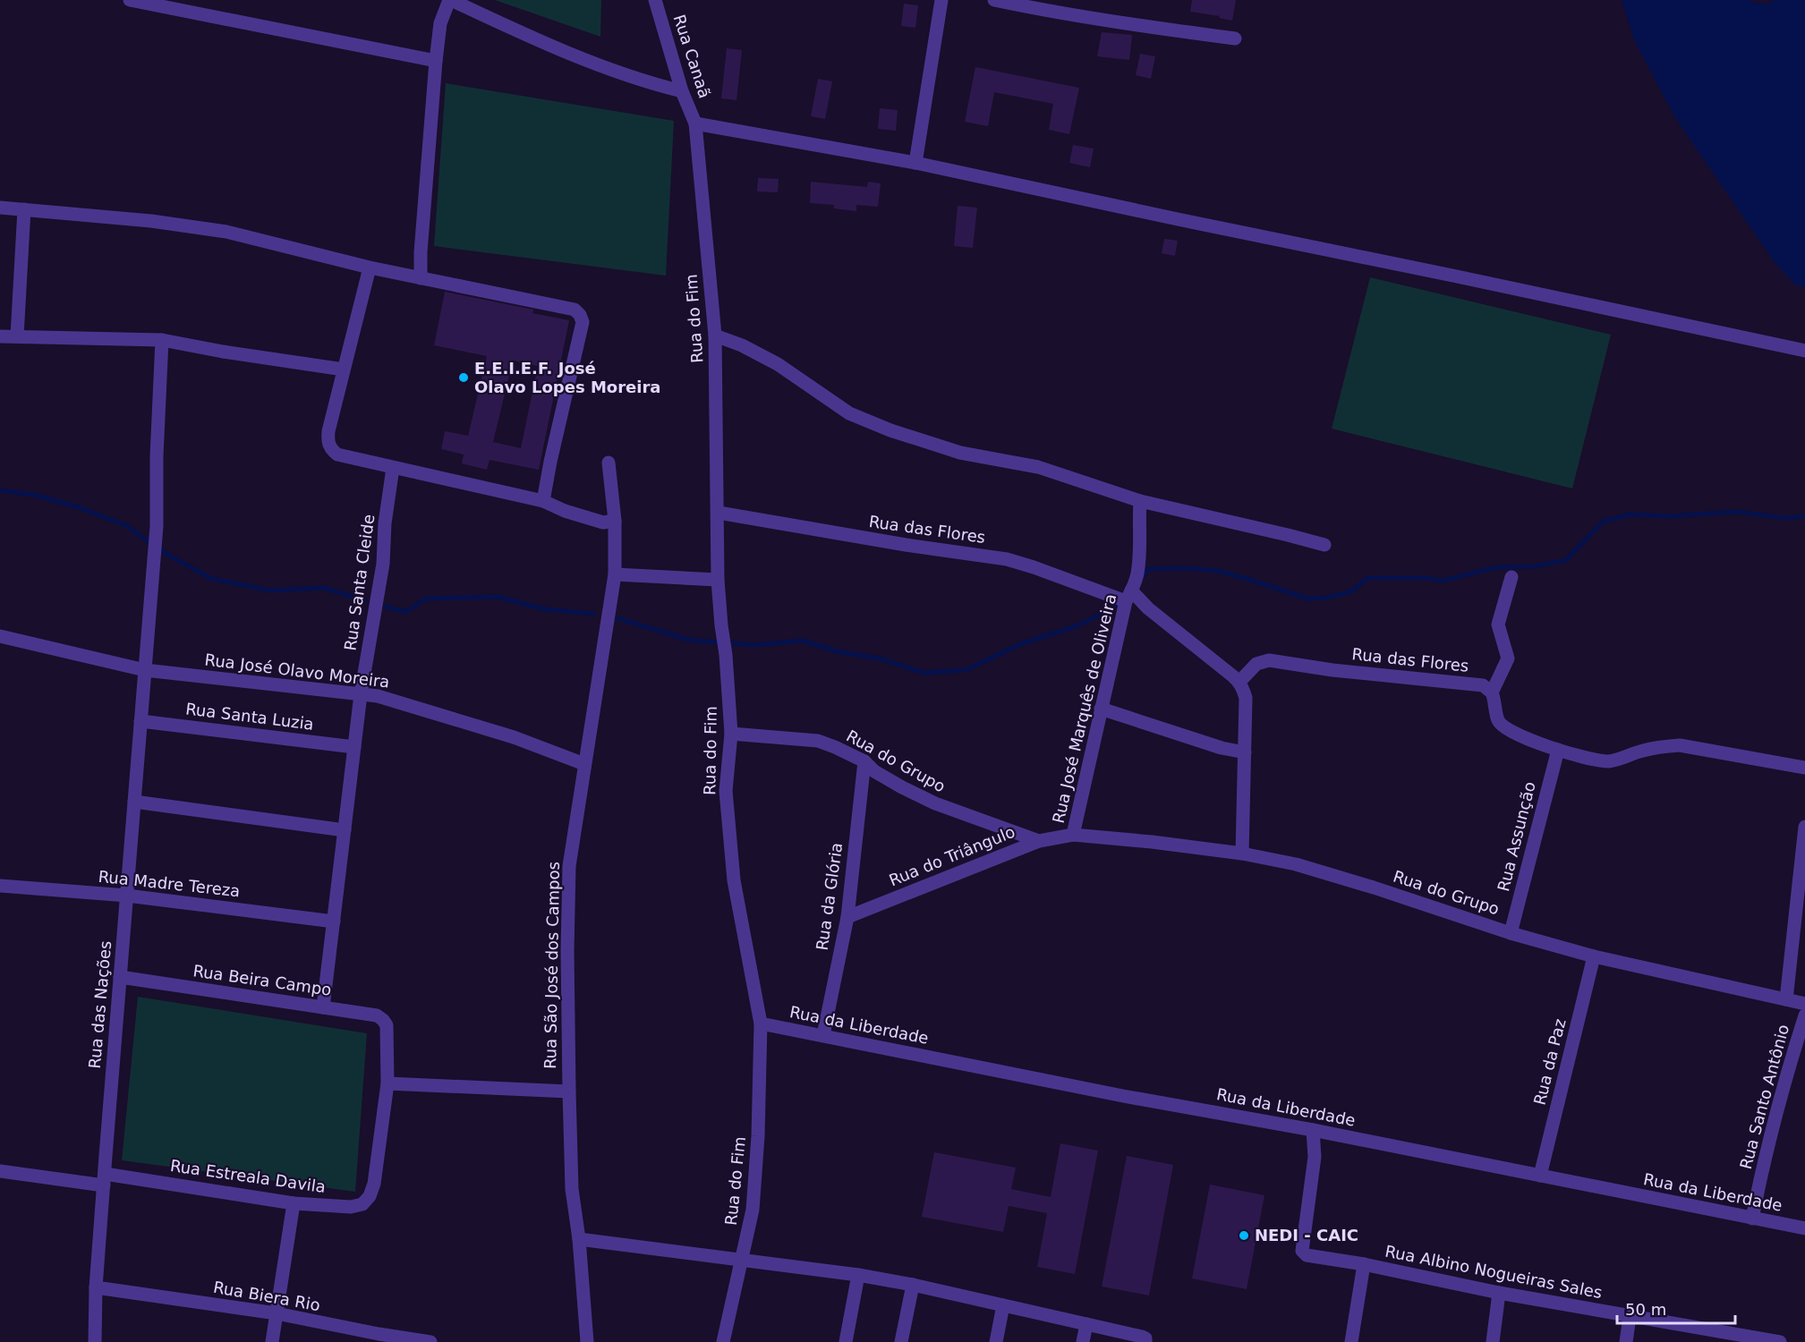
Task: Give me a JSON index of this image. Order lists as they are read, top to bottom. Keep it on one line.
{"streets":{"street":["Rua Canaã","Rua do Fim","Rua das Flores","Rua Santa Cleide","Rua José Olavo Moreira","Rua José Marquês de Oliveira","Rua Santa Luzia","Rua do Grupo","Rua Assunção","Rua do Triângulo","Rua Madre Tereza","Rua da Glória","Rua São José dos Campos","Rua Beira Campo","Rua das Nações","Rua da Liberdade","Rua da Paz","Rua Santo Antônio","Rua Estreala Davila","Rua Albino Nogueiras Sales","Rua Biera Rio"]},"crossings":[["Rua Canaã","Rua do Fim"],["Rua do Fim","Rua das Flores"],["Rua do Fim","Rua do Grupo"],["Rua do Fim","Rua da Liberdade"],["Rua das Flores","Rua José Marquês de Oliveira"],["Rua Santa Cleide","Rua José Olavo Moreira"],["Rua Santa Cleide","Rua Santa Luzia"],["Rua Santa Cleide","Rua Madre Tereza"],["Rua Santa Cleide","Rua Beira Campo"],["Rua José Olavo Moreira","Rua São José dos Campos"],["Rua José Olavo Moreira","Rua das Nações"],["Rua José Marquês de Oliveira","Rua do Grupo"],["Rua José Marquês de Oliveira","Rua do Triângulo"],["Rua Santa Luzia","Rua das Nações"],["Rua do Grupo","Rua Assunção"],["Rua do Grupo","Rua do Triângulo"],["Rua do Grupo","Rua da Glória"],["Rua do Grupo","Rua da Paz"],["Rua do Triângulo","Rua da Glória"],["Rua Madre Tereza","Rua das Nações"],["Rua da Glória","Rua da Liberdade"],["Rua Beira Campo","Rua das Nações"],["Rua Beira Campo","Rua Estreala Davila"],["Rua das Nações","Rua Estreala Davila"],["Rua das Nações","Rua Biera Rio"],["Rua da Liberdade","Rua da Paz"],["Rua da Liberdade","Rua Santo Antônio"],["Rua da Liberdade","Rua Albino Nogueiras Sales"]],"places":["E.E.I.E.F. José Olavo Lopes Moreira","NEDI - CAIC"],"scale_bar":"50 m"}
